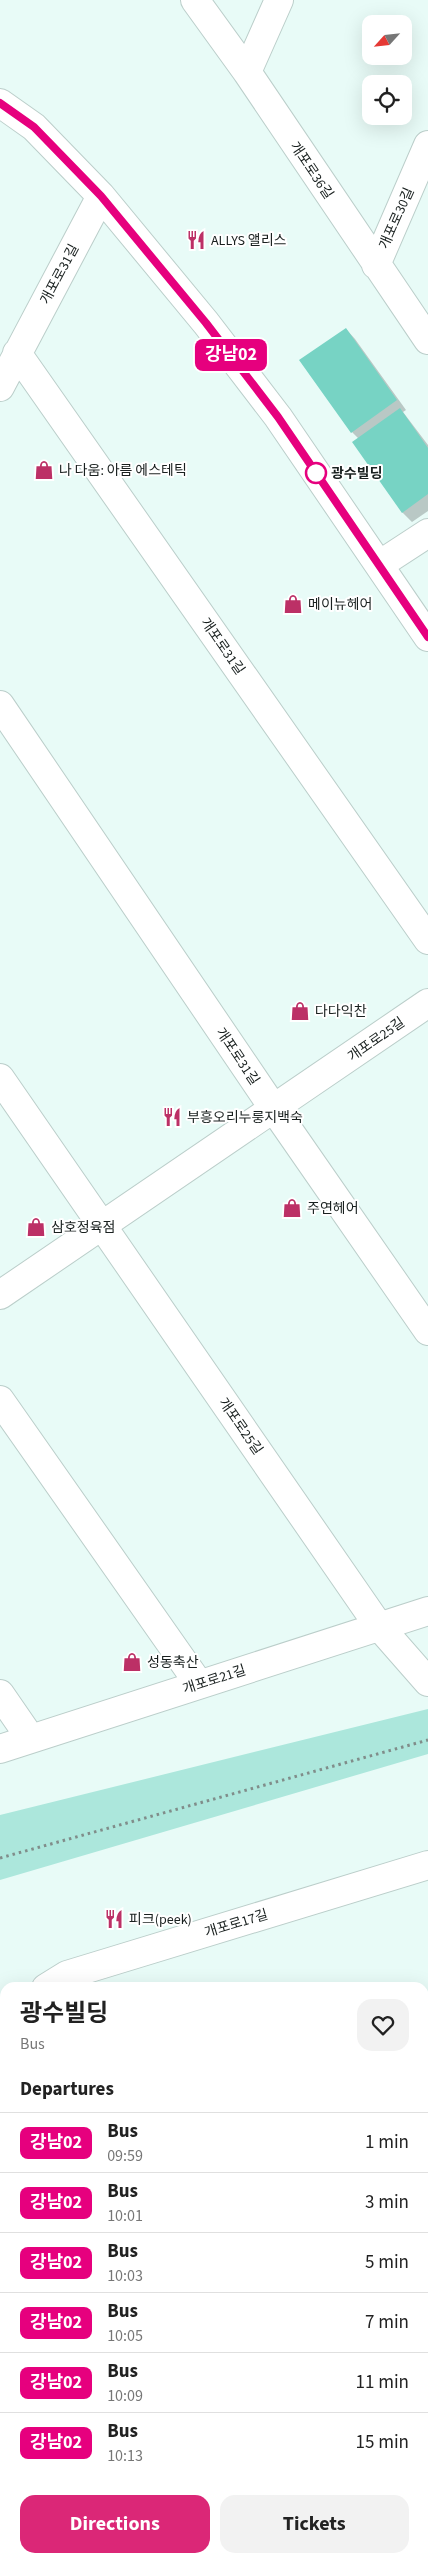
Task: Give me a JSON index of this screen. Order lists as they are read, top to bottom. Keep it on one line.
{"streets":{"street":["개포로36길","개포로30길","개포로31길","개포로25길","개포로21길","개포로17길"]},"crossings":[["개포로36길","개포로30길"],["개포로31길","개포로25길"],["개포로25길","개포로21길"]],"places":{"restaurant":["ALLYS 앨리스","부흥오리누룽지백숙","피크(peek)"],"shop":["나 다움: 아름 에스테틱","메이뉴헤어","다다익찬","주연헤어","삼호정육점","성동축산"],"other":["광수빌딩"]},"lines":["bus line 강남02"],"north":"bottom left","page":{"on_map":"강남02","heading":[["광수빌딩","Bus"],"Departures"],"list":[{"mark":"강남02","name":"Bus","note":"09:59","value":"1 min"},{"mark":"강남02","name":"Bus","note":"10:01","value":"3 min"},{"mark":"강남02","name":"Bus","note":"10:03","value":"5 min"},{"mark":"강남02","name":"Bus","note":"10:05","value":"7 min"},{"mark":"강남02","name":"Bus","note":"10:09","value":"11 min"},{"mark":"강남02","name":"Bus","note":"10:13","value":"15 min"}],"buttons":["Directions","Tickets"]}}
